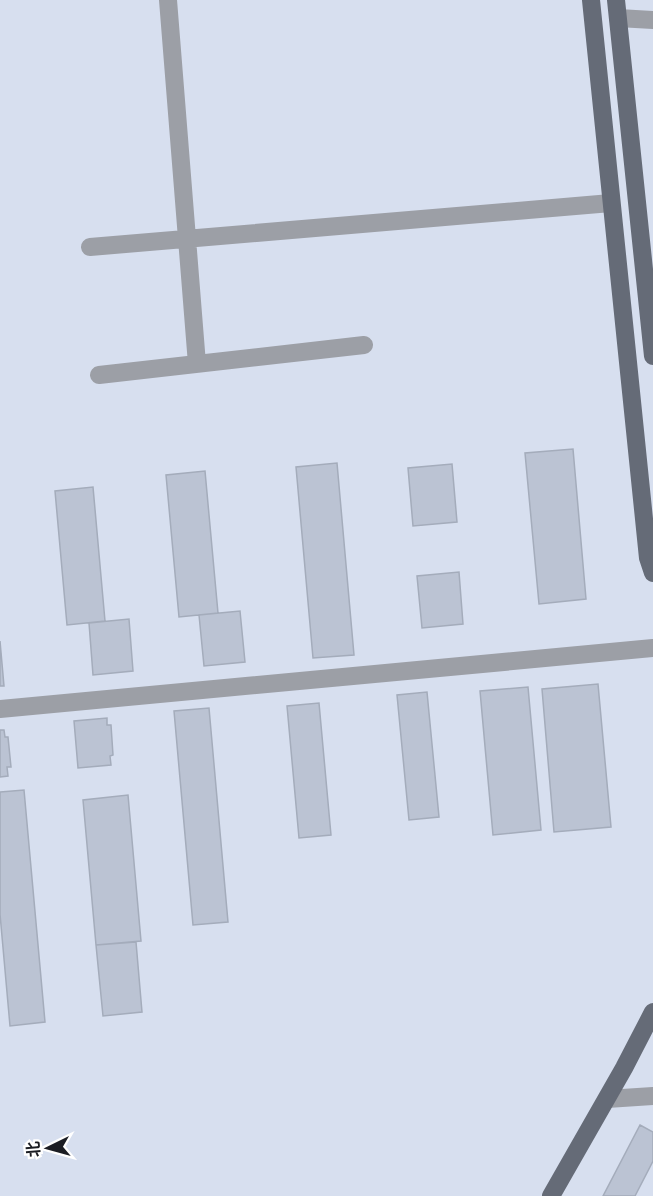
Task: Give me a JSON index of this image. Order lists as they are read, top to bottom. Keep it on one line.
{"north":"left"}
